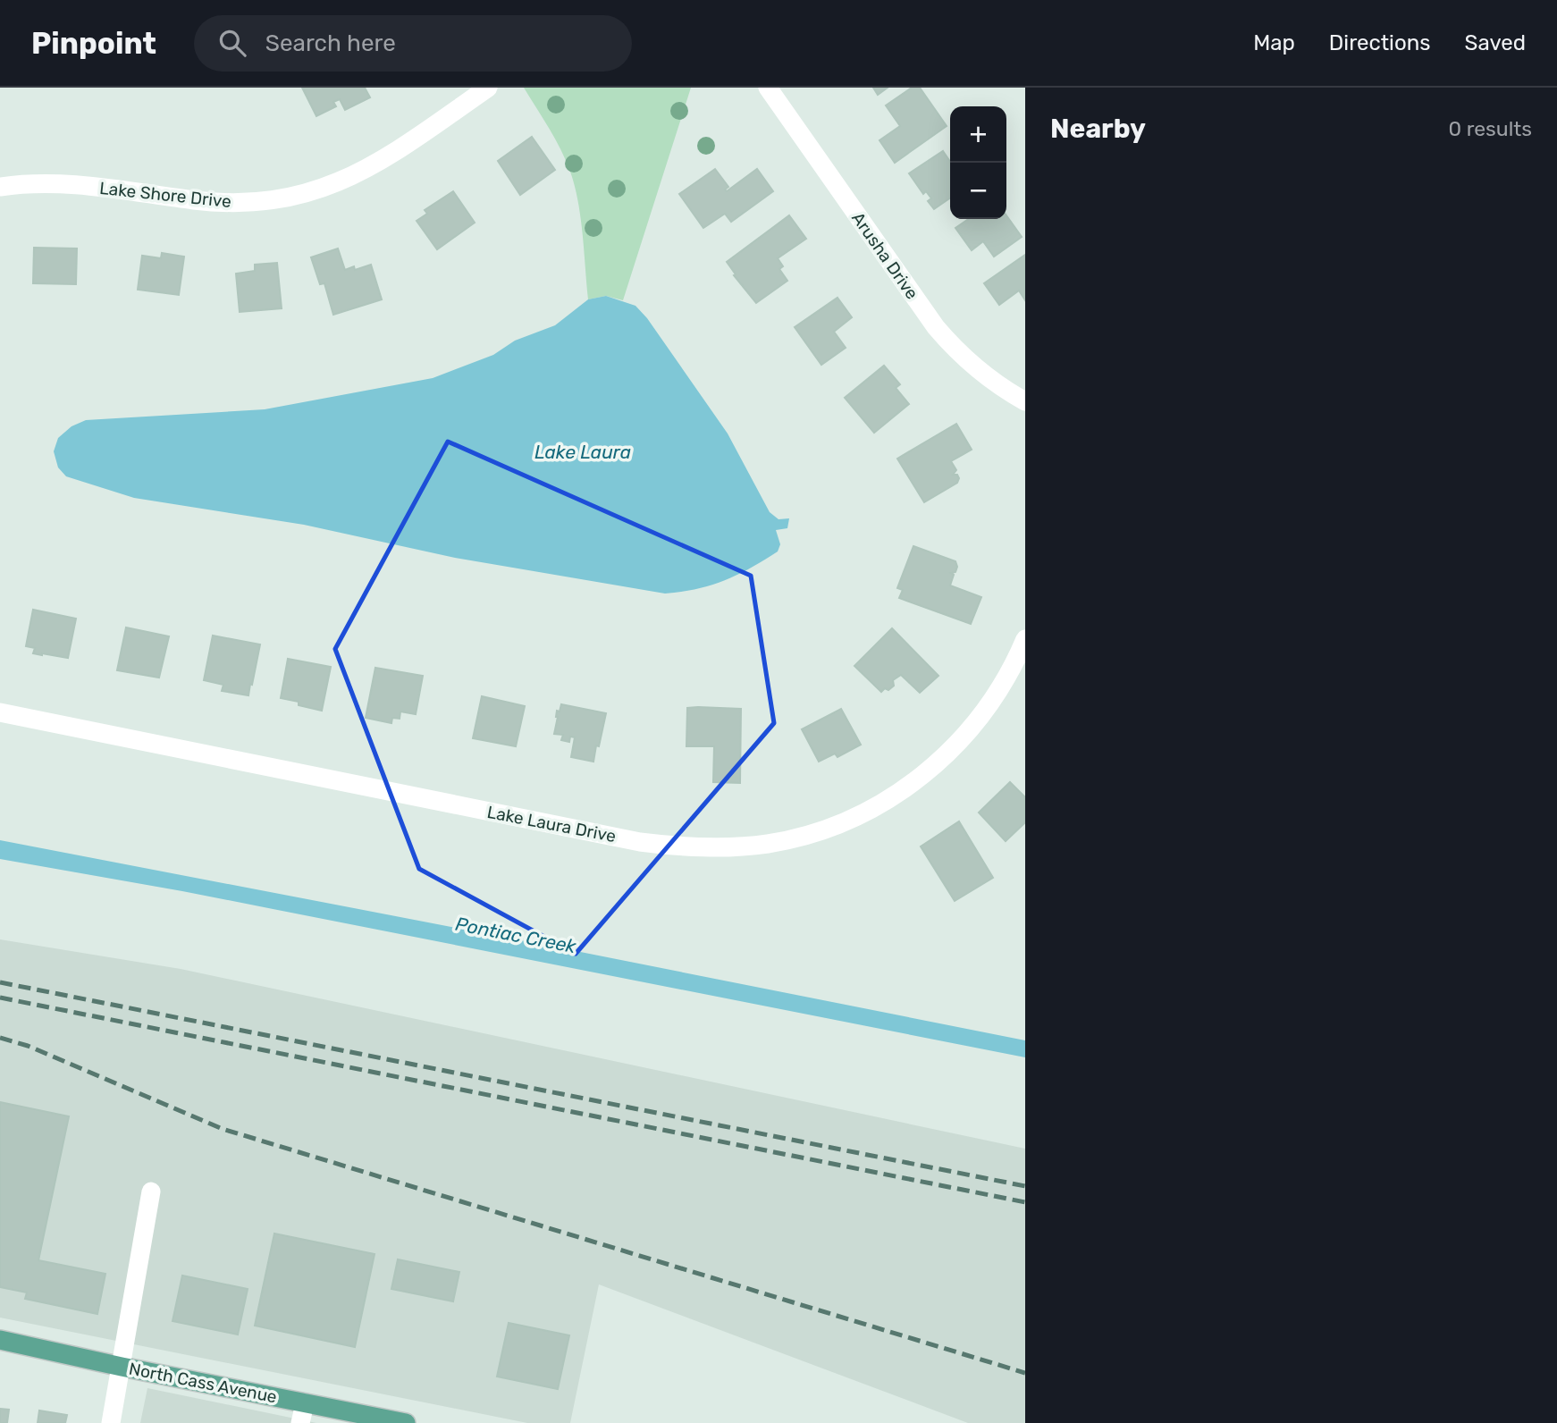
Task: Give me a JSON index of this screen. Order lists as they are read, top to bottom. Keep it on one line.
{"streets":{"main road":["North Cass Avenue"],"street":["Lake Shore Drive","Arusha Drive","Lake Laura Drive"]},"water":["Lake Laura","Pontiac Creek"],"page":{"header":"Pinpoint","search":"Search here","nav":["Map","Directions","Saved"],"heading":["Nearby","0 results"],"map_buttons":["+","−"]}}
